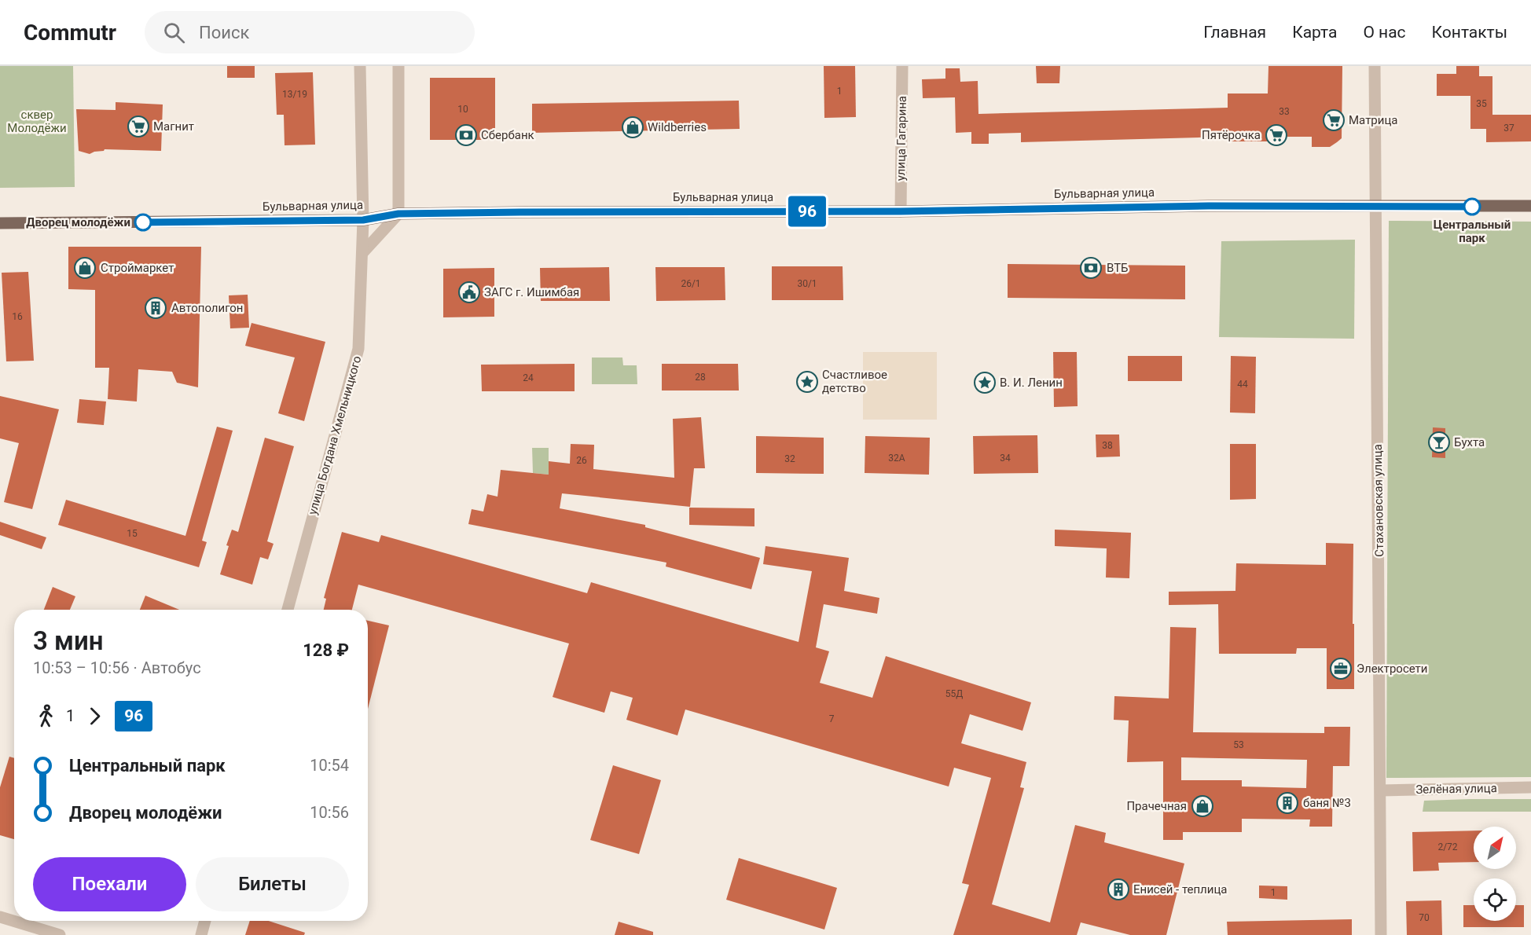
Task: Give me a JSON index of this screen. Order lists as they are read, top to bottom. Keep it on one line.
{"streets":{"main road":["Бульварная улица"],"street":["улица Гагарина","улица Богдана Хмельницкого","Стахановская улица","Зелёная улица"]},"crossings":[["улица Гагарина","Бульварная улица"],["Бульварная улица","улица Богдана Хмельницкого"],["Бульварная улица","Стахановская улица"],["Стахановская улица","Зелёная улица"]],"parks":["сквер Молодёжи"],"places":{"supermarket":["Матрица","Магнит","Пятёрочка"],"shop":["Wildberries","Строймаркет","Прачечная"],"bank":["Сбербанк","ВТБ"],"other":["Центральный парк","Дворец молодёжи"],"public building":["ЗАГС г. Ишимбая"],"building":["Автополигон","баня №3","Енисей - теплица"],"place":["Счастливое детство","В. И. Ленин"],"bar":["Бухта"],"office":["Электросети"]},"lines":["bus line 96"],"house_numbers":["1","13/19","35","10","33","37","26/1","30/1","16","28","24","44","38","32А","34","32","26","15","55Д","7","53","2/72","1","70"],"north":"top right","page":{"header":"Commutr","search":"Поиск","nav":["Главная","Карта","О нас","Контакты"],"on_map":"96","heading":["3 мин","10:53 – 10:56 · Автобус","128 ₽"],"legs":["1","96"],"list":[{"name":"Центральный парк","value":"10:54"},{"name":"Дворец молодёжи","value":"10:56"}],"buttons":["Поехали","Билеты"]}}
